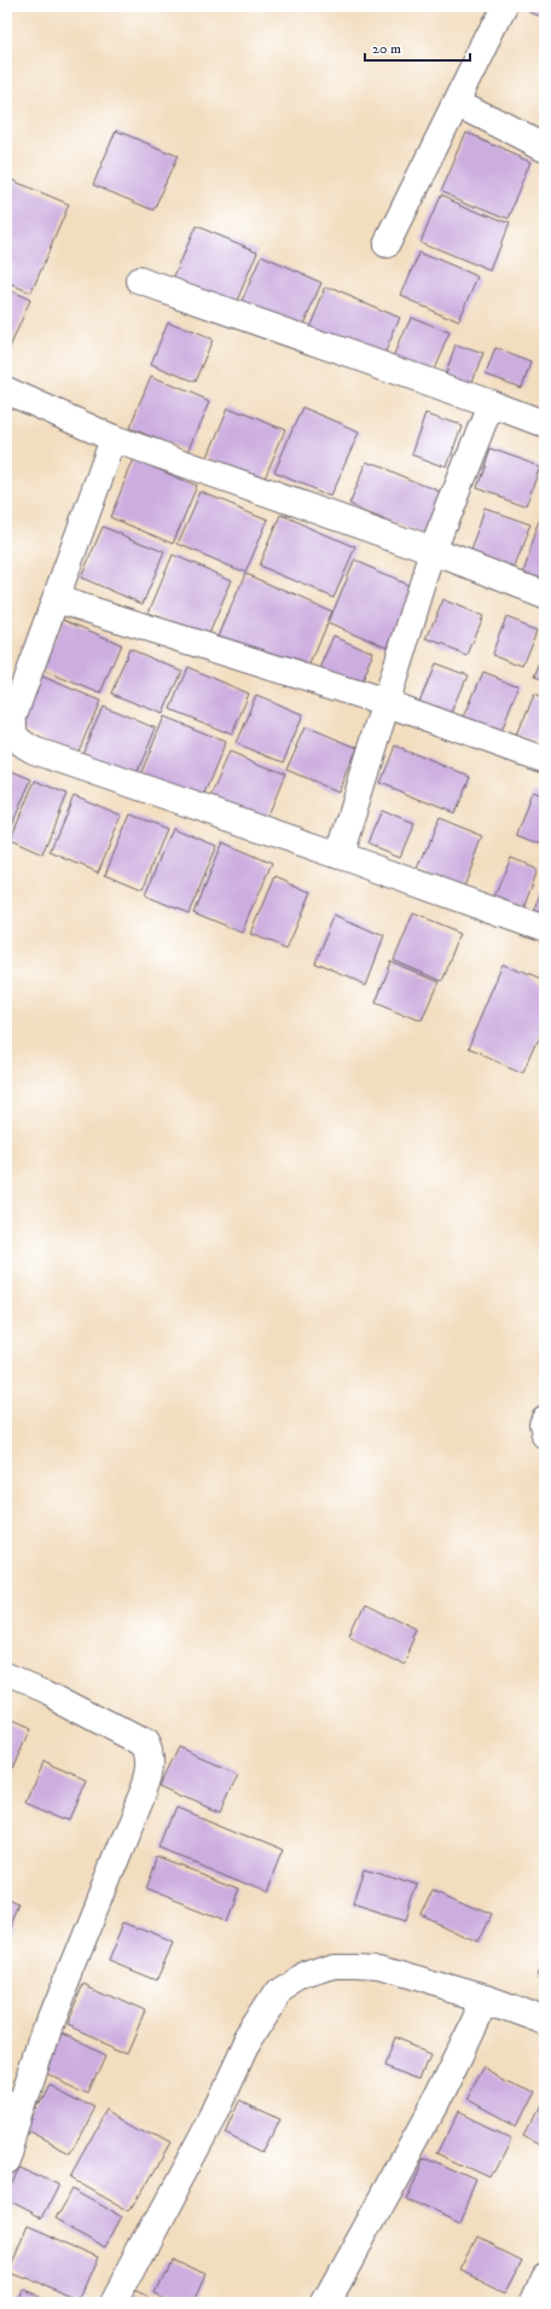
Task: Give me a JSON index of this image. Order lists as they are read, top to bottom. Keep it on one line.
{"scale_bar":"20 m"}
